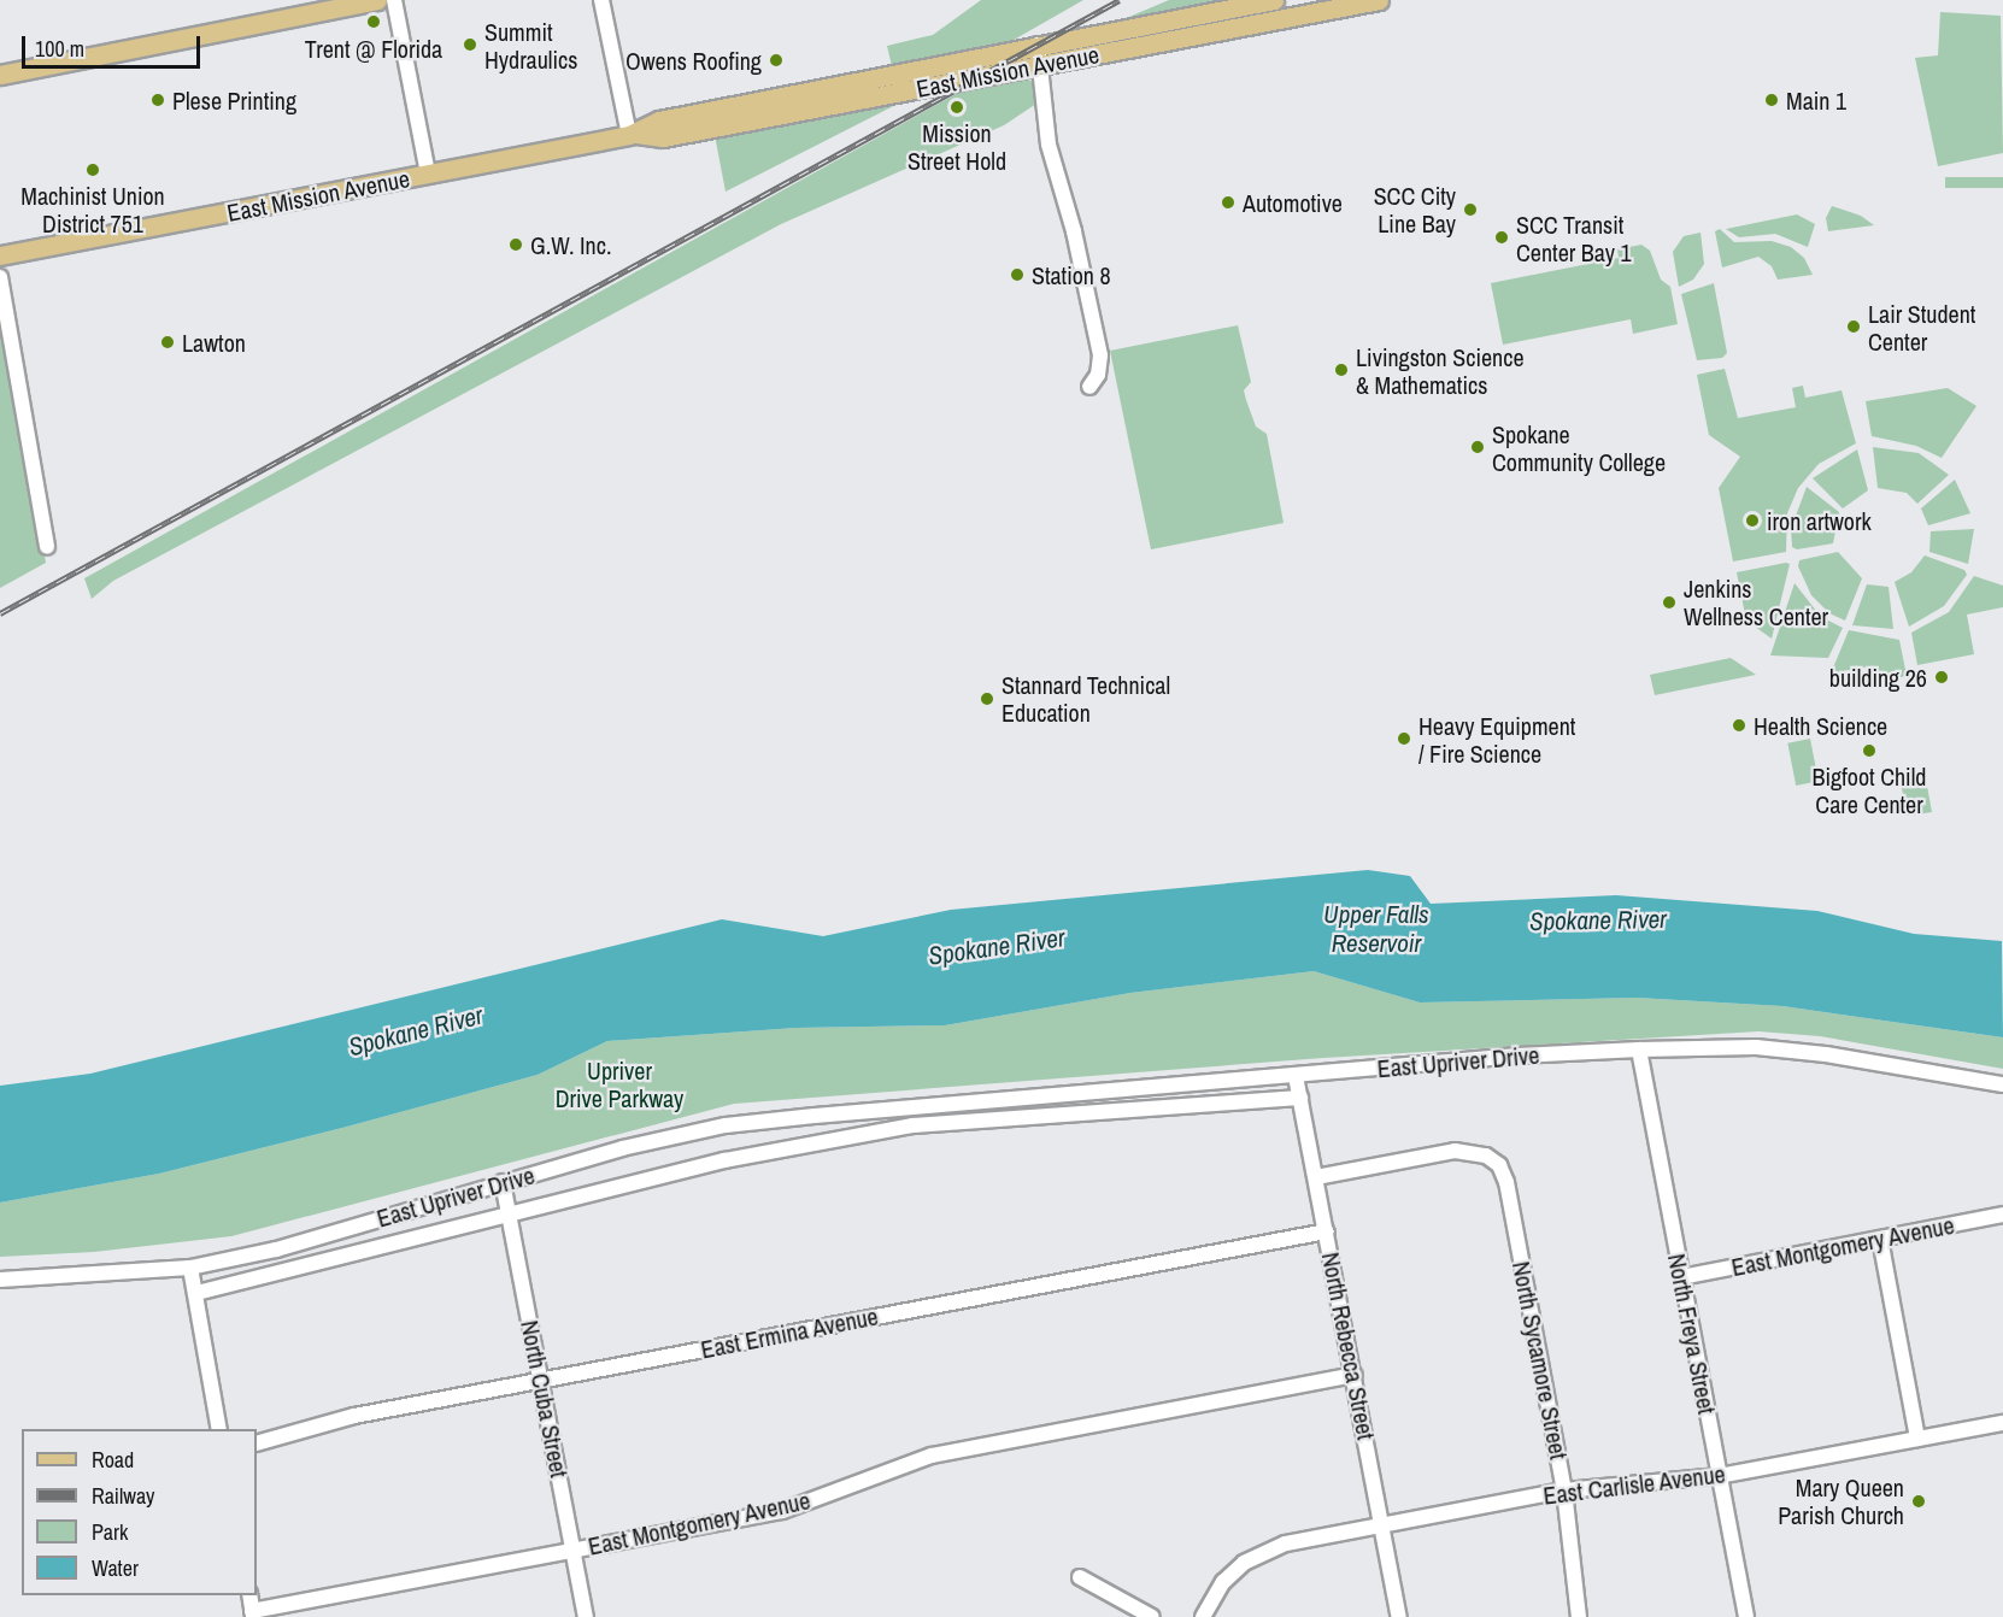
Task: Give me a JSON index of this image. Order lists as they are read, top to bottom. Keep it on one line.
{"streets":{"main road":["East Mission Avenue"],"street":["East Upriver Drive","East Montgomery Avenue","East Ermina Avenue","North Freya Street","North Rebecca Street","North Sycamore Street","North Cuba Street","East Carlisle Avenue"]},"crossings":[["East Upriver Drive","North Freya Street"],["East Upriver Drive","North Rebecca Street"],["East Upriver Drive","North Cuba Street"],["East Montgomery Avenue","North Freya Street"],["East Montgomery Avenue","North Rebecca Street"],["East Montgomery Avenue","North Cuba Street"],["East Ermina Avenue","North Rebecca Street"],["East Ermina Avenue","North Cuba Street"],["North Freya Street","East Carlisle Avenue"],["North Rebecca Street","North Sycamore Street"],["North Rebecca Street","East Carlisle Avenue"],["North Sycamore Street","East Carlisle Avenue"]],"water":["Upper Falls Reservoir","Spokane River"],"parks":["Upriver Drive Parkway"],"places":["Trent @ Florida","Summit Hydraulics","Owens Roofing","Plese Printing","Main 1","Mission Street Hold","Machinist Union District 751","Automotive","SCC City Line Bay","SCC Transit Center Bay 1","G.W. Inc.","Station 8","Lair Student Center","Lawton","Livingston Science & Mathematics","Spokane Community College","iron artwork","Jenkins Wellness Center","building 26","Stannard Technical Education","Health Science","Heavy Equipment / Fire Science","Bigfoot Child Care Center","Mary Queen Parish Church"],"legend":["Road","Railway","Park","Water"],"scale_bar":"100 m"}
